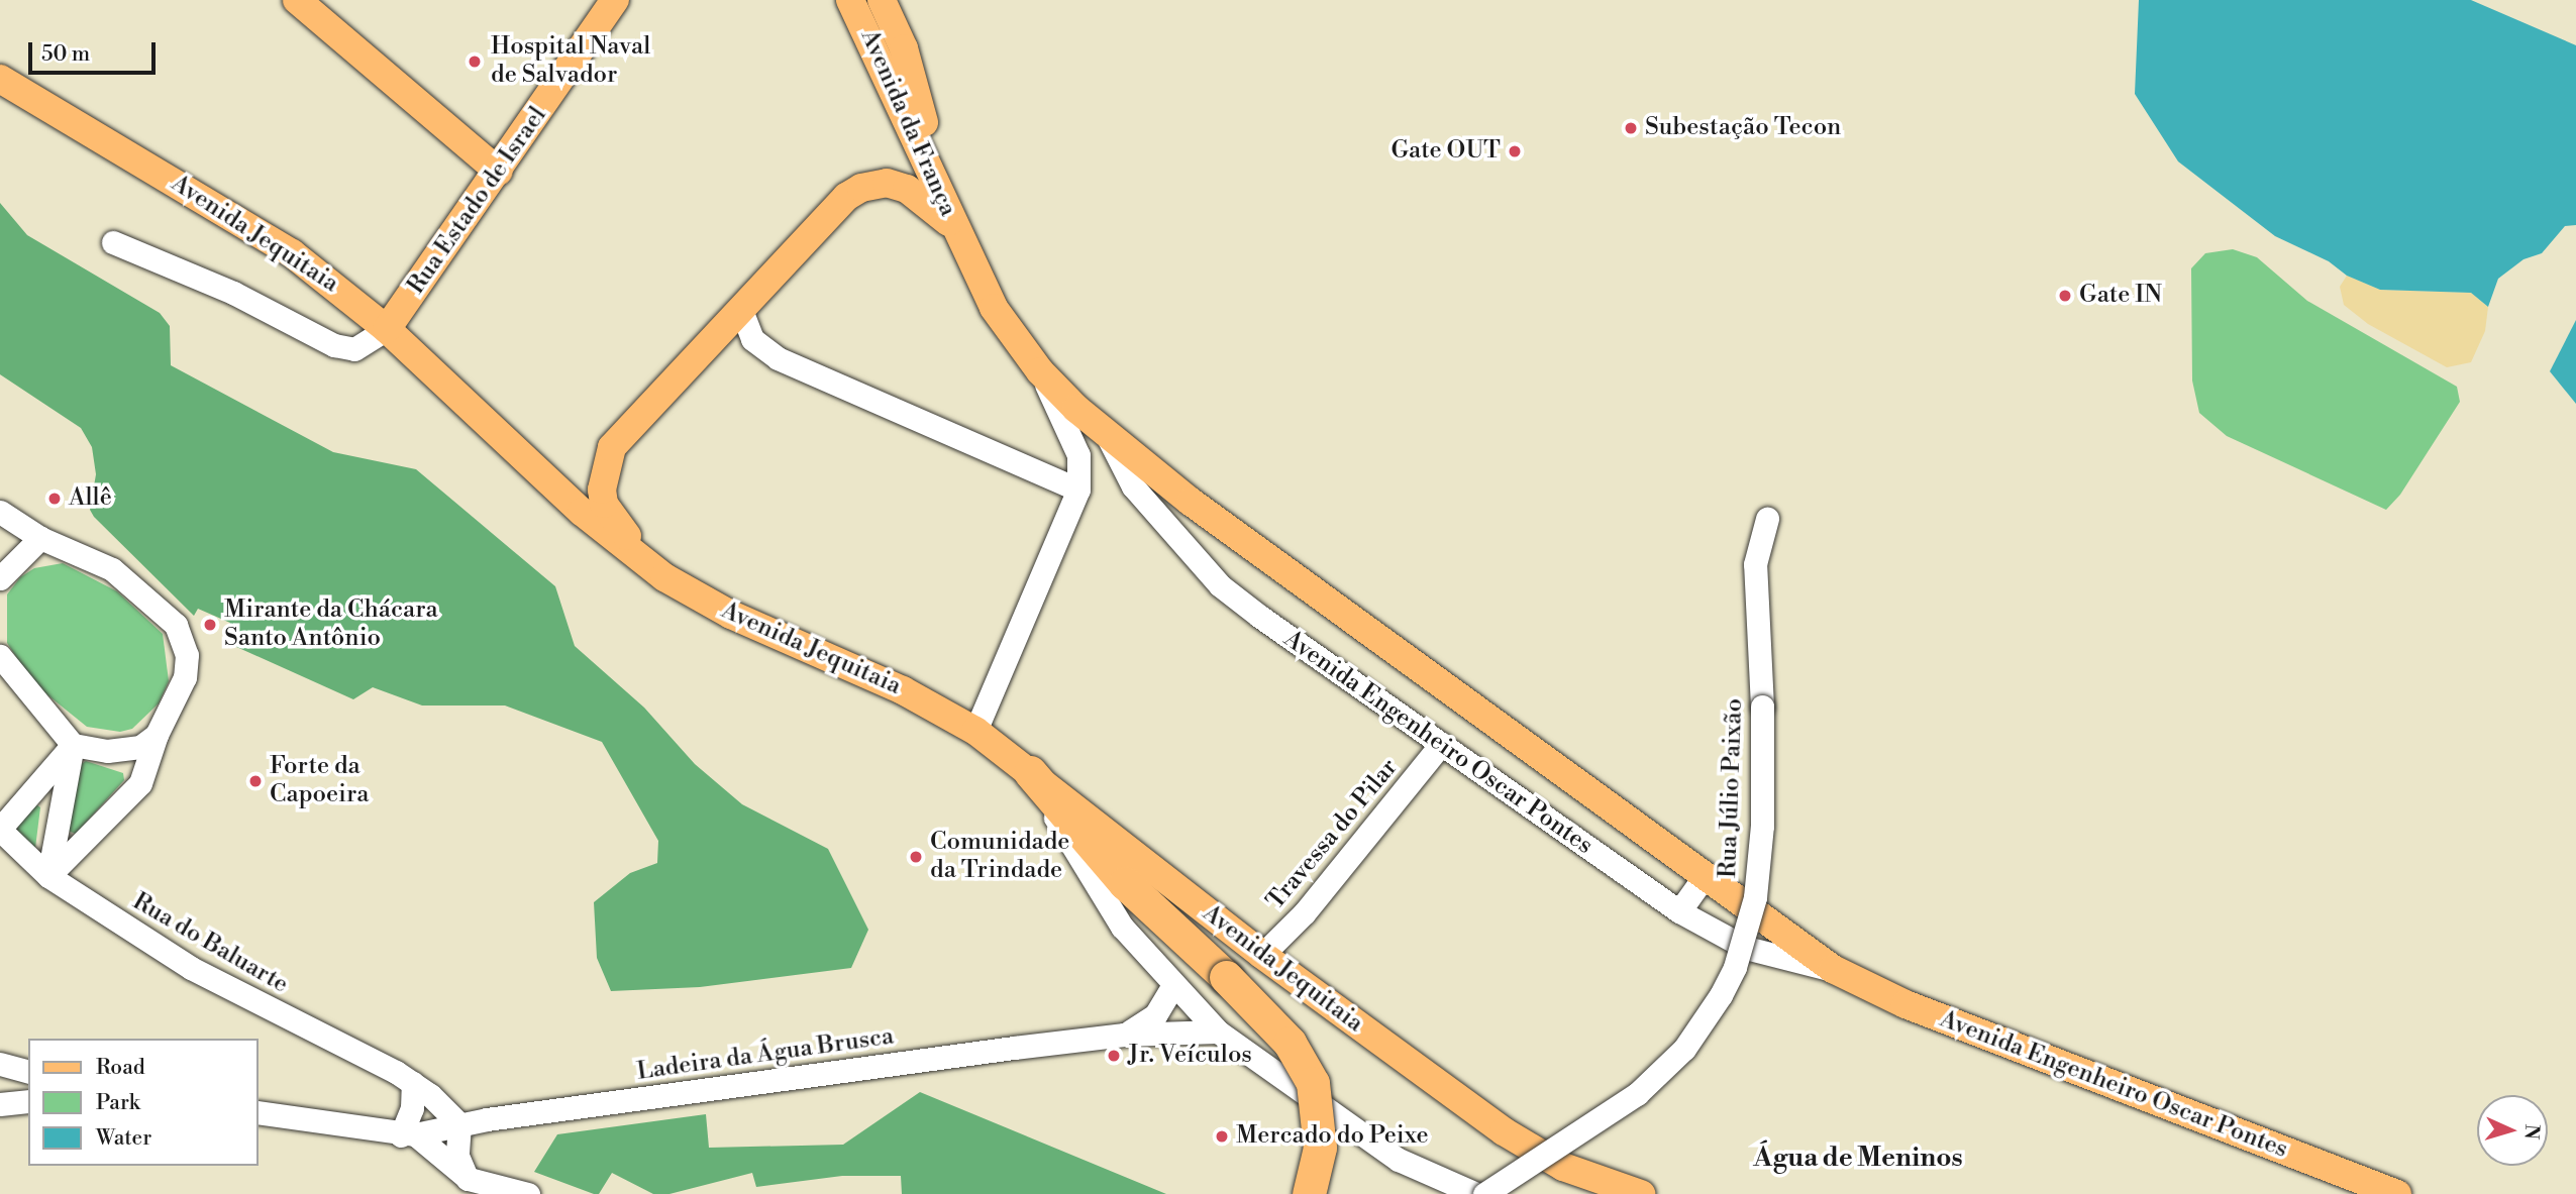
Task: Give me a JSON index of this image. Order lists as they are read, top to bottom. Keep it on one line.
{"streets":{"main road":["Avenida da França","Rua Estado de Israel","Avenida Jequitaia","Avenida Engenheiro Oscar Pontes"],"street":["Rua Júlio Paixão","Travessa do Pilar","Rua do Baluarte","Ladeira da Água Brusca"]},"crossings":[["Avenida da França","Avenida Engenheiro Oscar Pontes"],["Rua Estado de Israel","Avenida Jequitaia"],["Avenida Jequitaia","Travessa do Pilar"],["Avenida Engenheiro Oscar Pontes","Travessa do Pilar"],["Rua do Baluarte","Ladeira da Água Brusca"]],"districts":["Água de Meninos"],"places":["Hospital Naval de Salvador","Subestação Tecon","Gate OUT","Gate IN","Allê","Mirante da Chácara Santo Antônio","Forte da Capoeira","Comunidade da Trindade","Jr. Veículos","Mercado do Peixe"],"legend":["Road","Park","Water"],"scale_bar":"50 m","north":"right"}
